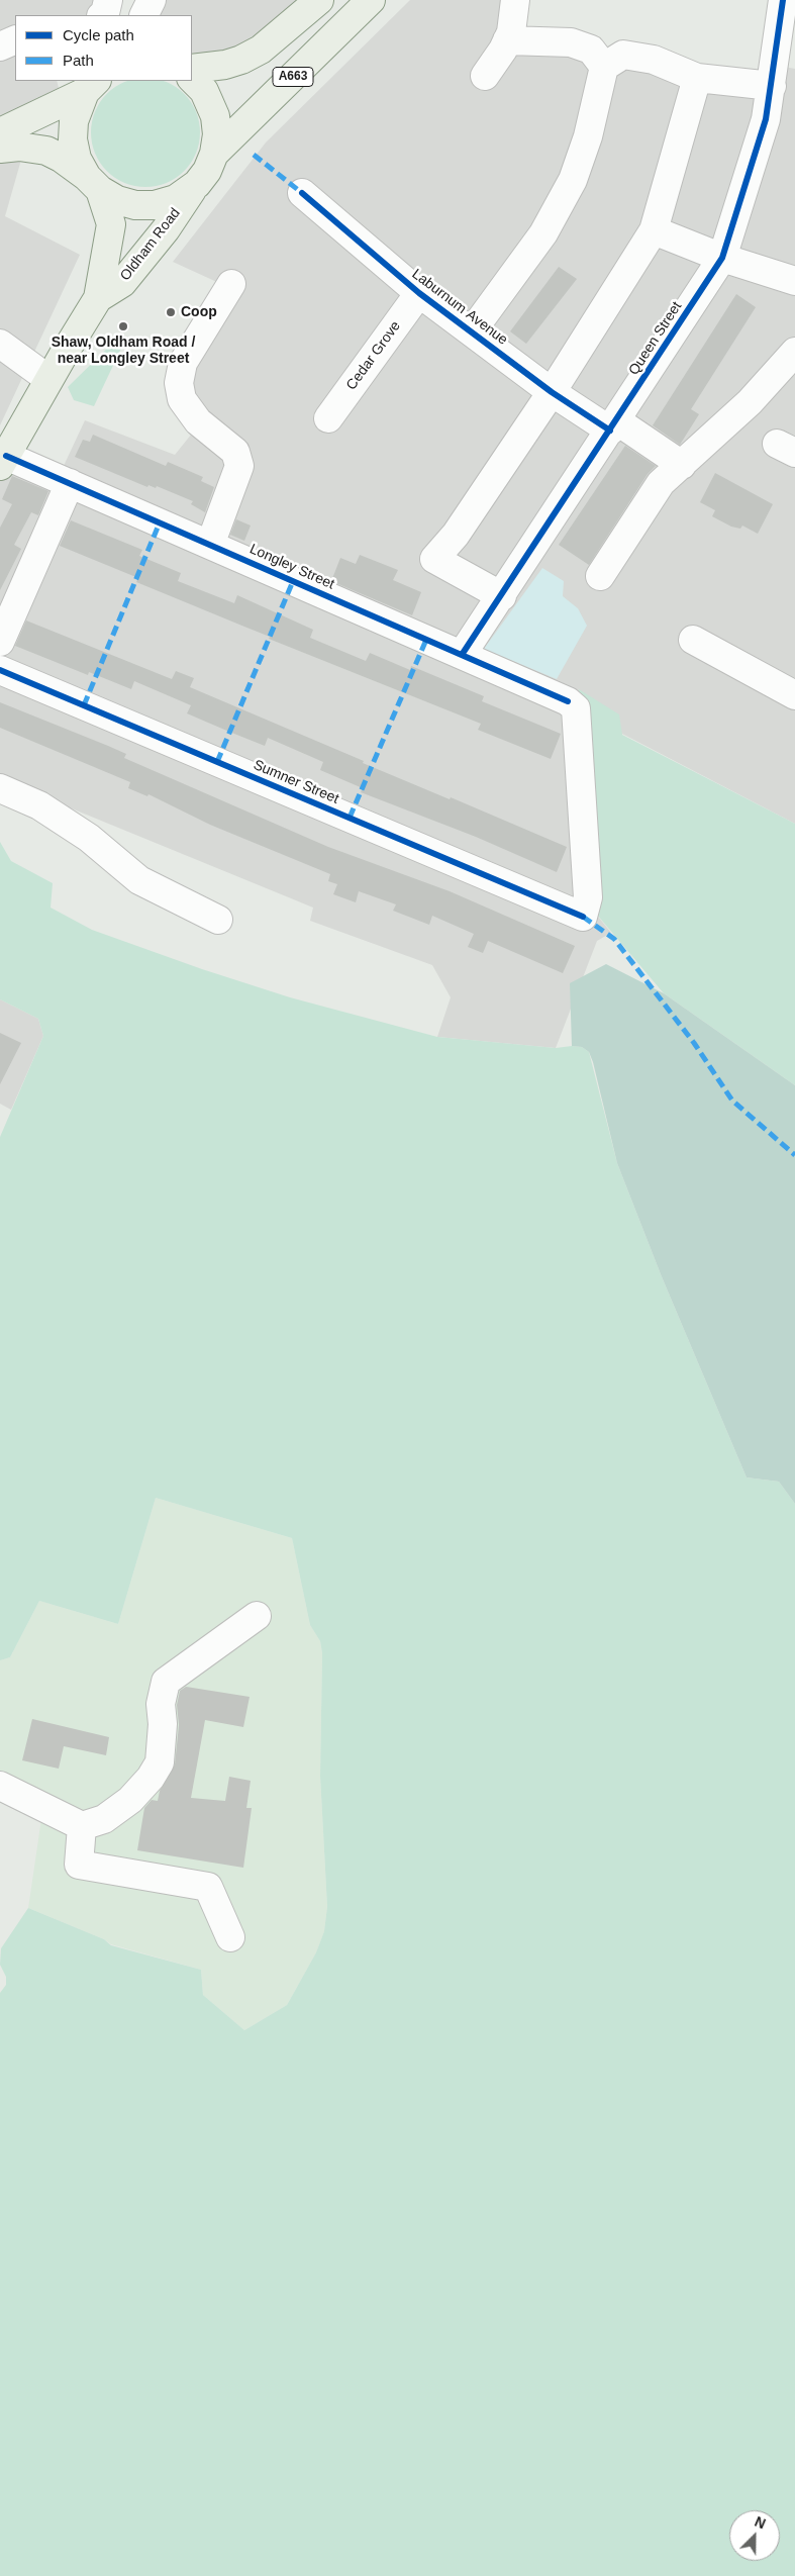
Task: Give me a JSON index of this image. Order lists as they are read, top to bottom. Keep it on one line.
{"streets":{"main road":["A663","Oldham Road"],"street":["Laburnum Avenue","Queen Street","Cedar Grove","Longley Street","Sumner Street"]},"crossings":[["A663","Oldham Road"],["Oldham Road","Longley Street"],["Laburnum Avenue","Queen Street"],["Laburnum Avenue","Cedar Grove"],["Queen Street","Longley Street"],["Longley Street","Sumner Street"]],"places":["Coop","Shaw, Oldham Road / near Longley Street"],"legend":["Cycle path","Path"],"north":"top right"}
